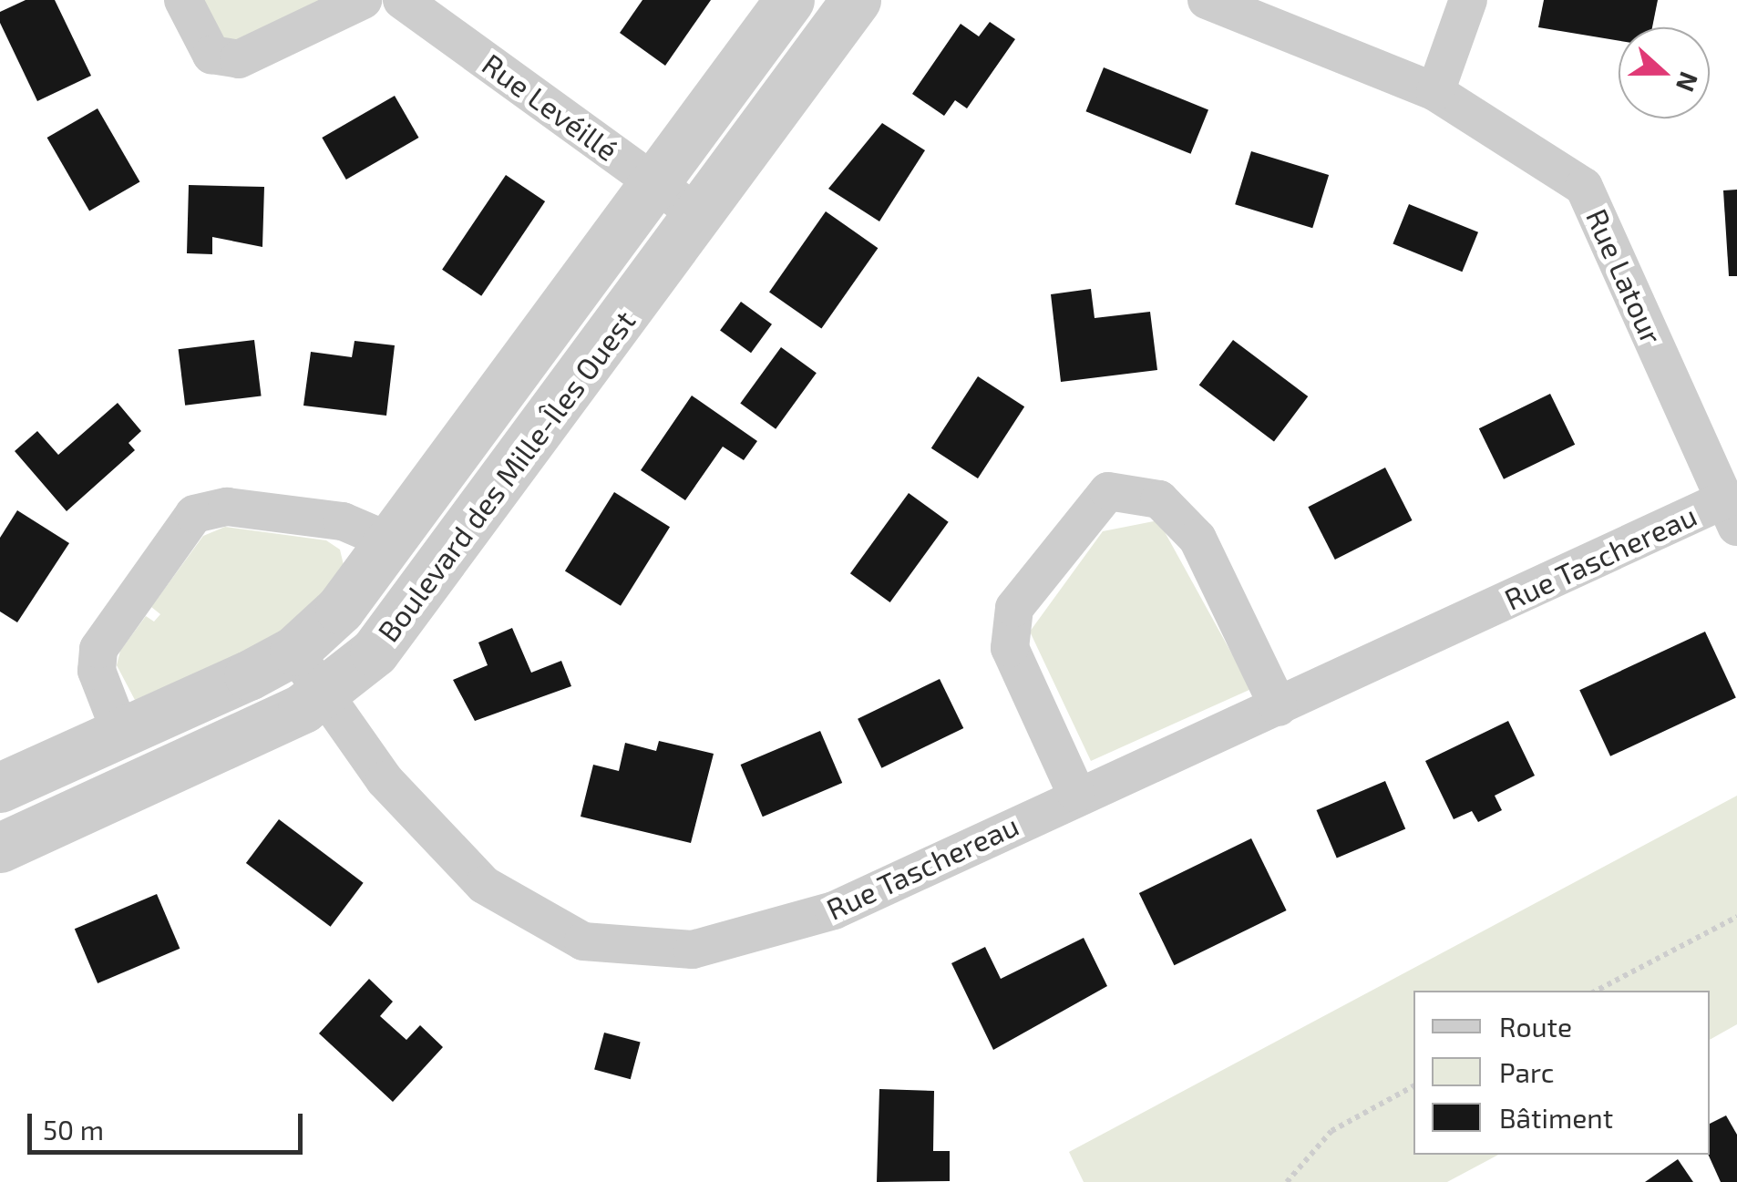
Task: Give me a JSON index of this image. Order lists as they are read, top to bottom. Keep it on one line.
{"streets":{"street":["Rue Levéillé","Rue Latour","Boulevard des Mille-Îles Ouest","Rue Taschereau"]},"crossings":[["Rue Levéillé","Boulevard des Mille-Îles Ouest"],["Rue Latour","Rue Taschereau"],["Boulevard des Mille-Îles Ouest","Rue Taschereau"]],"legend":["Route","Parc","Bâtiment"],"scale_bar":"50 m","north":"right"}
